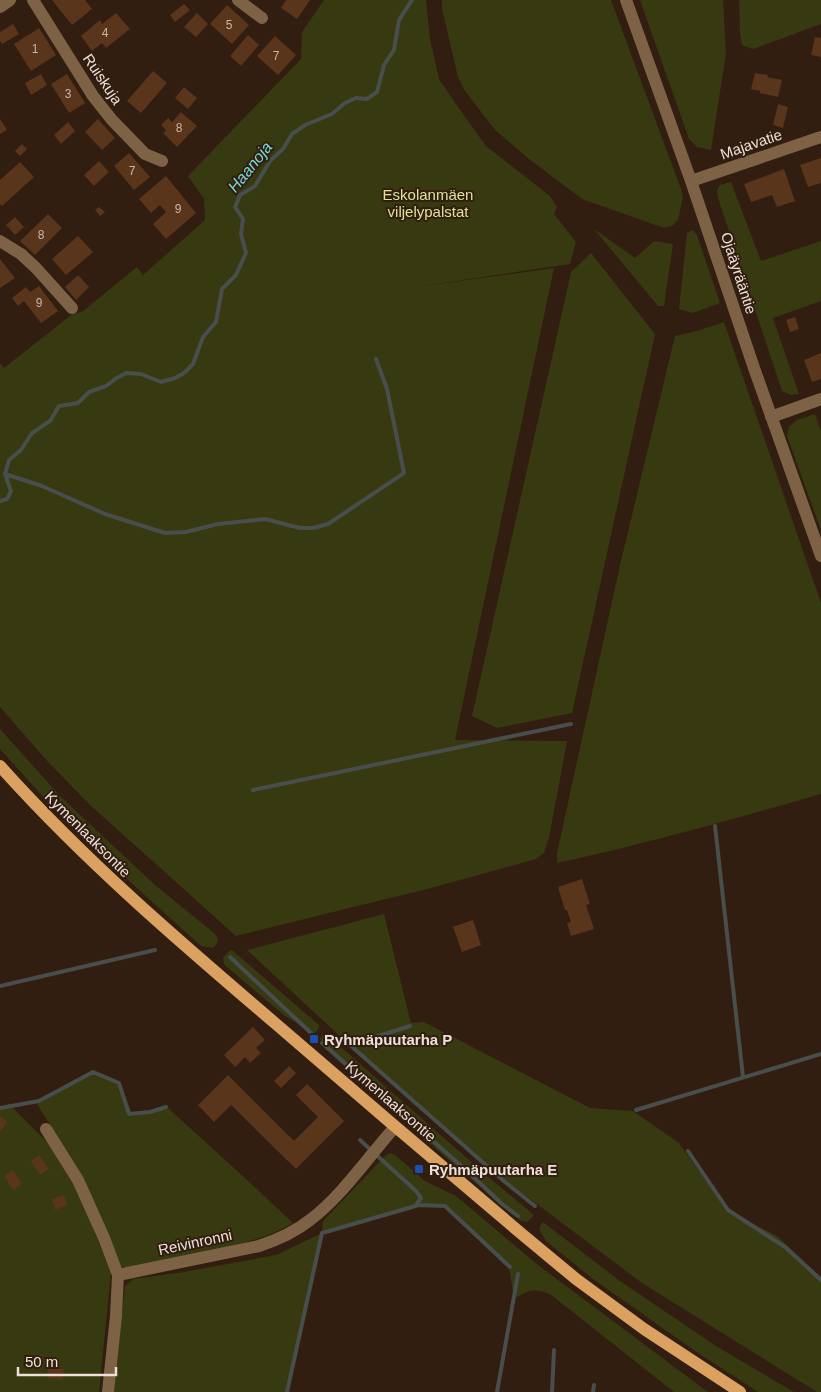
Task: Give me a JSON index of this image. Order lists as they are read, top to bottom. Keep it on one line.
{"streets":{"main road":["Kymenlaaksontie"],"street":["Ruiskuja","Majavatie","Ojaäyrääntie","Reivinronni"]},"crossings":[["Majavatie","Ojaäyrääntie"],["Kymenlaaksontie","Reivinronni"]],"water":["Haanoja"],"parks":["Eskolanmäen viljelypalstat"],"places":{"transit":["Ryhmäpuutarha P","Ryhmäpuutarha E"]},"house_numbers":["5","4","1","7","3","8","7","9","8","9"],"scale_bar":"50 m"}
